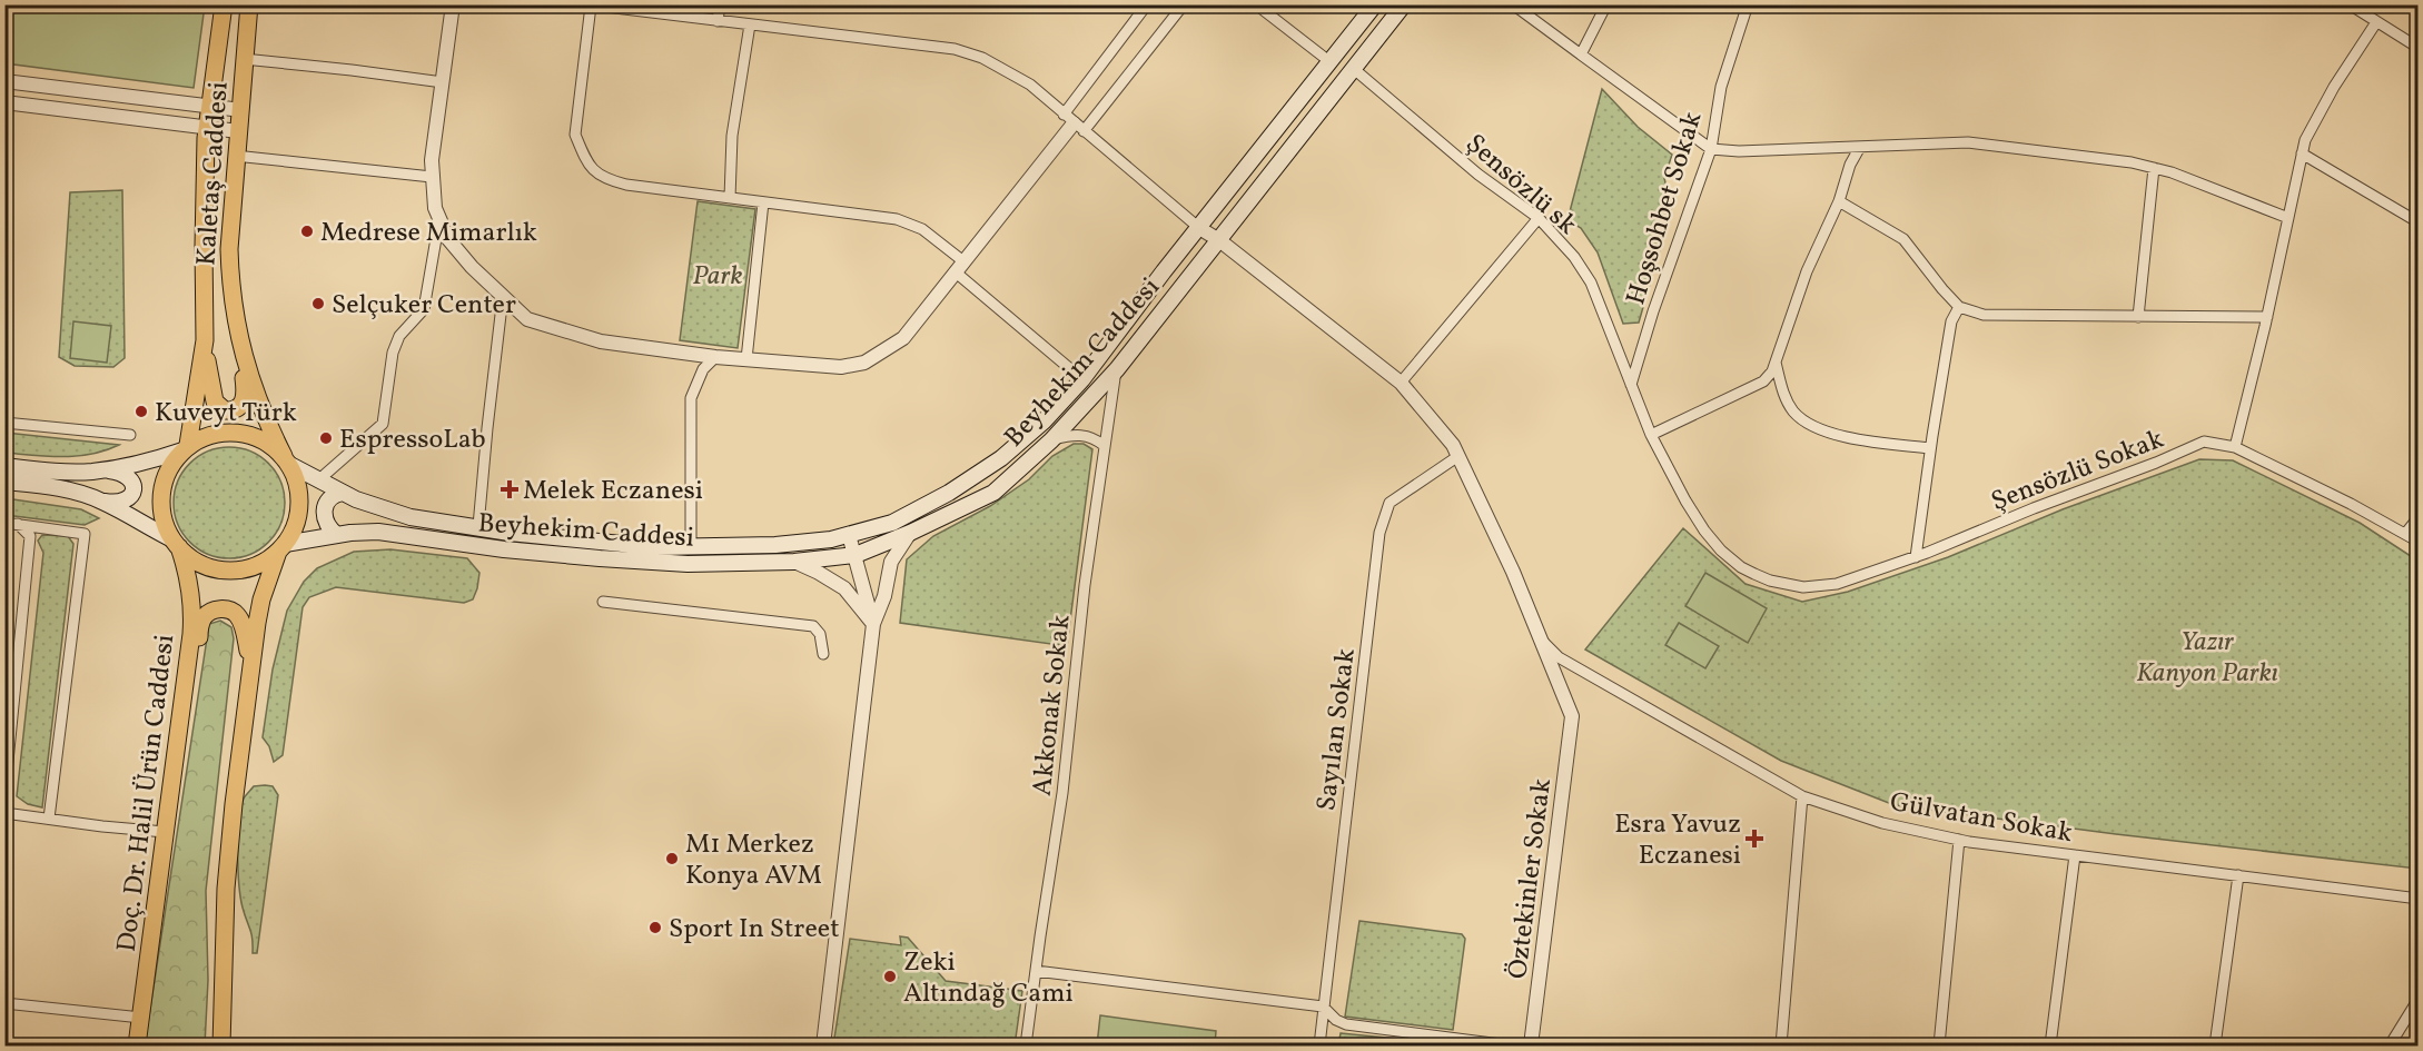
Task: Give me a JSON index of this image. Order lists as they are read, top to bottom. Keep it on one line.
{"streets":{"main road":["Kaletaş Caddesi","Beyhekim Caddesi","Doç. Dr. Halil Ürün Caddesi"],"street":["Şensözlü sk","Hoşsohbet Sokak","Şensözlü Sokak","Akkonak Sokak","Sayılan Sokak","Gülvatan Sokak","Öztekinler Sokak"]},"crossings":[["Kaletaş Caddesi","Beyhekim Caddesi"],["Kaletaş Caddesi","Doç. Dr. Halil Ürün Caddesi"],["Şensözlü sk","Hoşsohbet Sokak"],["Şensözlü sk","Beyhekim Caddesi"],["Şensözlü sk","Şensözlü Sokak"],["Beyhekim Caddesi","Akkonak Sokak"],["Beyhekim Caddesi","Doç. Dr. Halil Ürün Caddesi"],["Gülvatan Sokak","Öztekinler Sokak"]],"parks":["Park","Yazır Kanyon Parkı"],"places":{"other":["Medrese Mimarlık","Selçuker Center","Kuveyt Türk","EspressoLab","M1 Merkez Konya AVM","Sport In Street","Zeki Altındağ Cami"],"health":["Melek Eczanesi","Esra Yavuz Eczanesi"]}}
